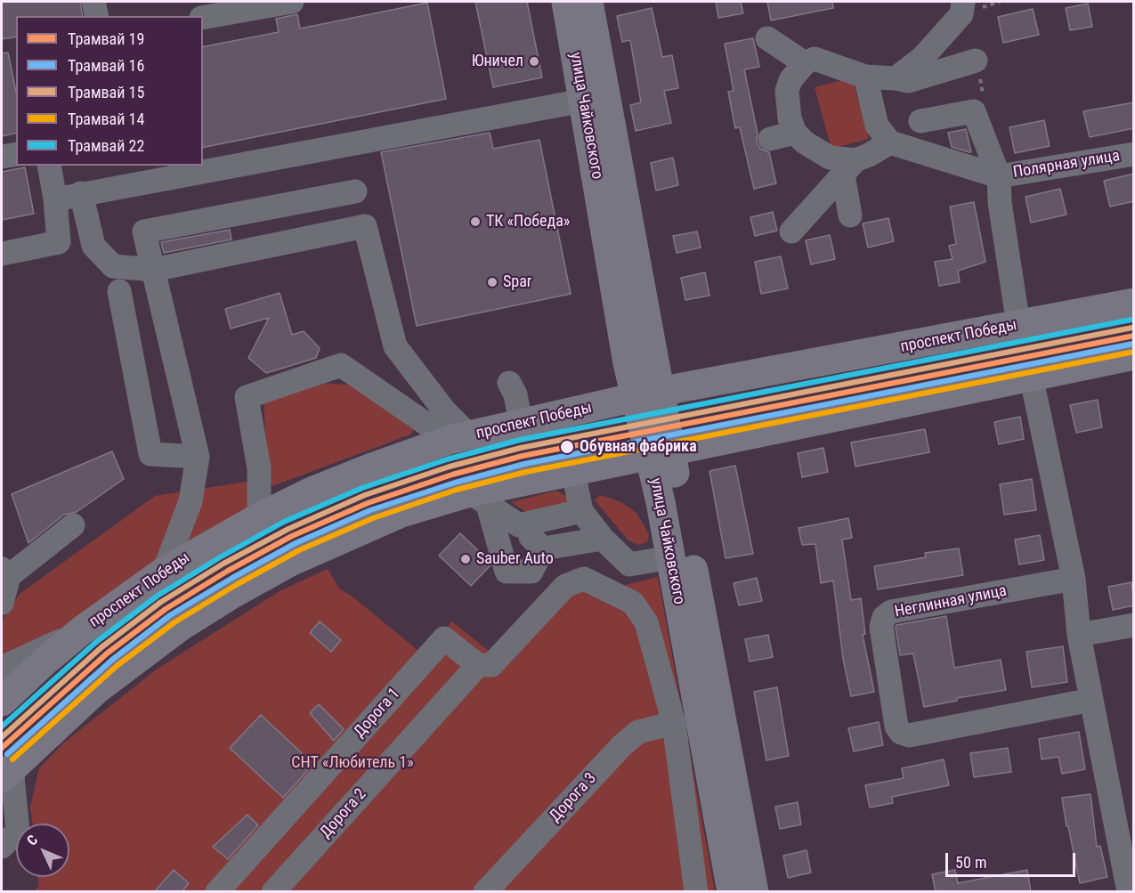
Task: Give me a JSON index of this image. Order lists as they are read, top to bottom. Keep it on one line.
{"streets":{"main road":["улица Чайковского","проспект Победы"],"street":["Полярная улица","Неглинная улица","Дорога 1","Дорога 3","Дорога 2"]},"crossings":[["улица Чайковского","проспект Победы"],["Дорога 1","Дорога 2"]],"parks":["СНТ «Любитель 1»"],"places":["Юничел","ТК «Победа»","Spar","Обувная фабрика","Sauber Auto"],"lines":["tram line 22","tram line 15","tram line 19","tram line 16","tram line 14"],"legend":["Трамвай 19","Трамвай 16","Трамвай 15","Трамвай 14","Трамвай 22"],"scale_bar":"50 m","north":"top left"}
